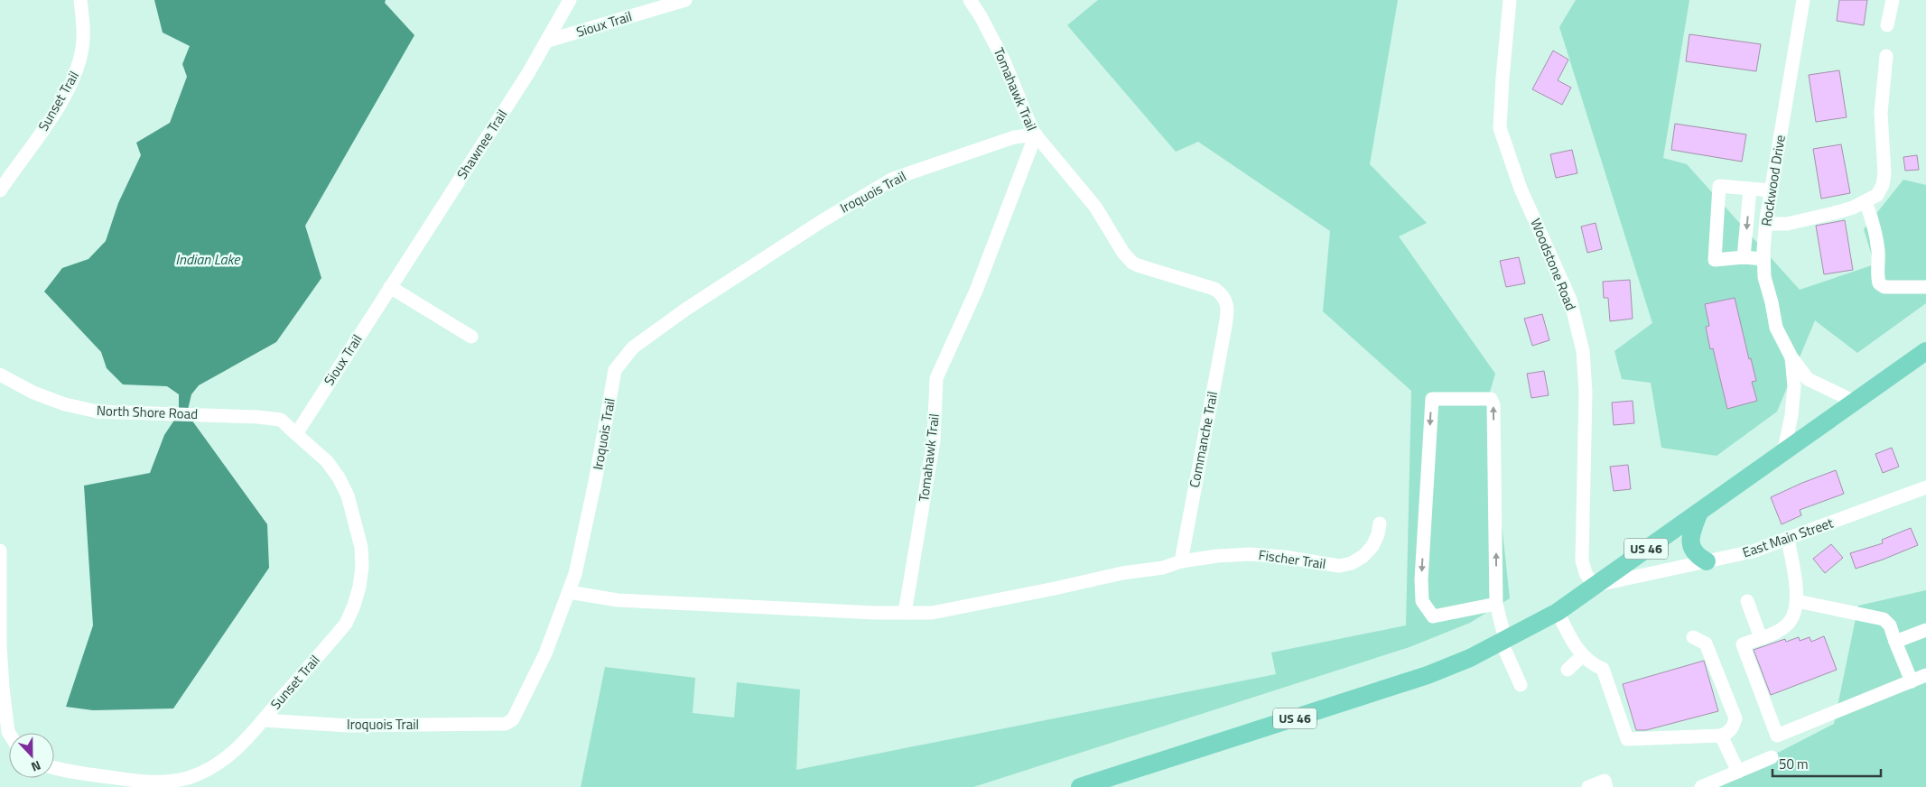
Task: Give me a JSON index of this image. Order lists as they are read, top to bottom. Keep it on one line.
{"streets":{"main road":["US 46"],"street":["Sioux Trail","Tomahawk Trail","Sunset Trail","Shawnee Trail","Rockwood Drive","Iroquois Trail","Woodstone Road","North Shore Road","Commanche Trail","East Main Street","Fischer Trail"]},"crossings":[["Sioux Trail","Sunset Trail"],["Sioux Trail","Shawnee Trail"],["Sioux Trail","North Shore Road"],["Tomahawk Trail","Iroquois Trail"],["Tomahawk Trail","Commanche Trail"],["Sunset Trail","Iroquois Trail"],["Sunset Trail","North Shore Road"],["Rockwood Drive","US 46"],["Iroquois Trail","Commanche Trail"],["Woodstone Road","East Main Street"],["Woodstone Road","US 46"],["Commanche Trail","Fischer Trail"],["East Main Street","US 46"]],"water":["Indian Lake"],"scale_bar":"50 m","north":"bottom"}
